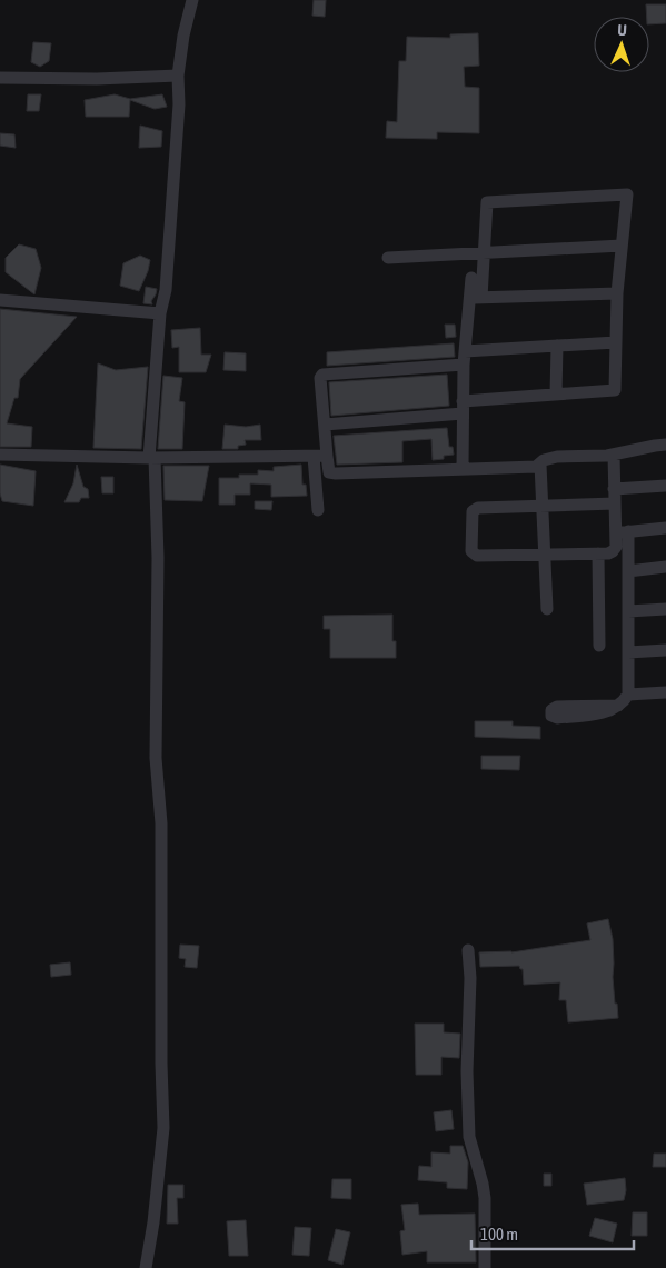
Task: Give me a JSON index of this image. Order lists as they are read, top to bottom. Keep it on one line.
{"scale_bar":"100 m","north":"top"}
